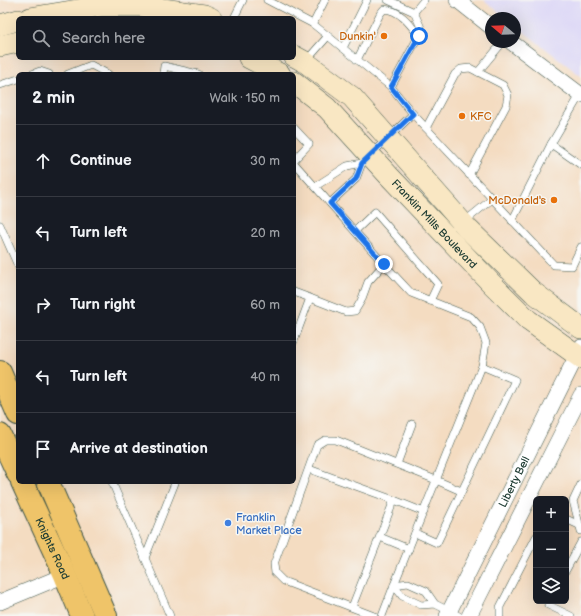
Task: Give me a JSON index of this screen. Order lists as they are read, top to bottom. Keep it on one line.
{"streets":{"main road":["Knights Road"],"street":["Franklin Mills Boulevard","Liberty Bell"]},"crossings":[["Franklin Mills Boulevard","Liberty Bell"]],"places":["Dunkin'","KFC","McDonald's","Franklin Market Place"],"north":"left","page":{"search":"Search here","heading":["2 min","Walk · 150 m"],"list":[["Continue","30 m"],["Turn left","20 m"],["Turn right","60 m"],["Turn left","40 m"],"Arrive at destination"],"map_buttons":["+","−"]}}
